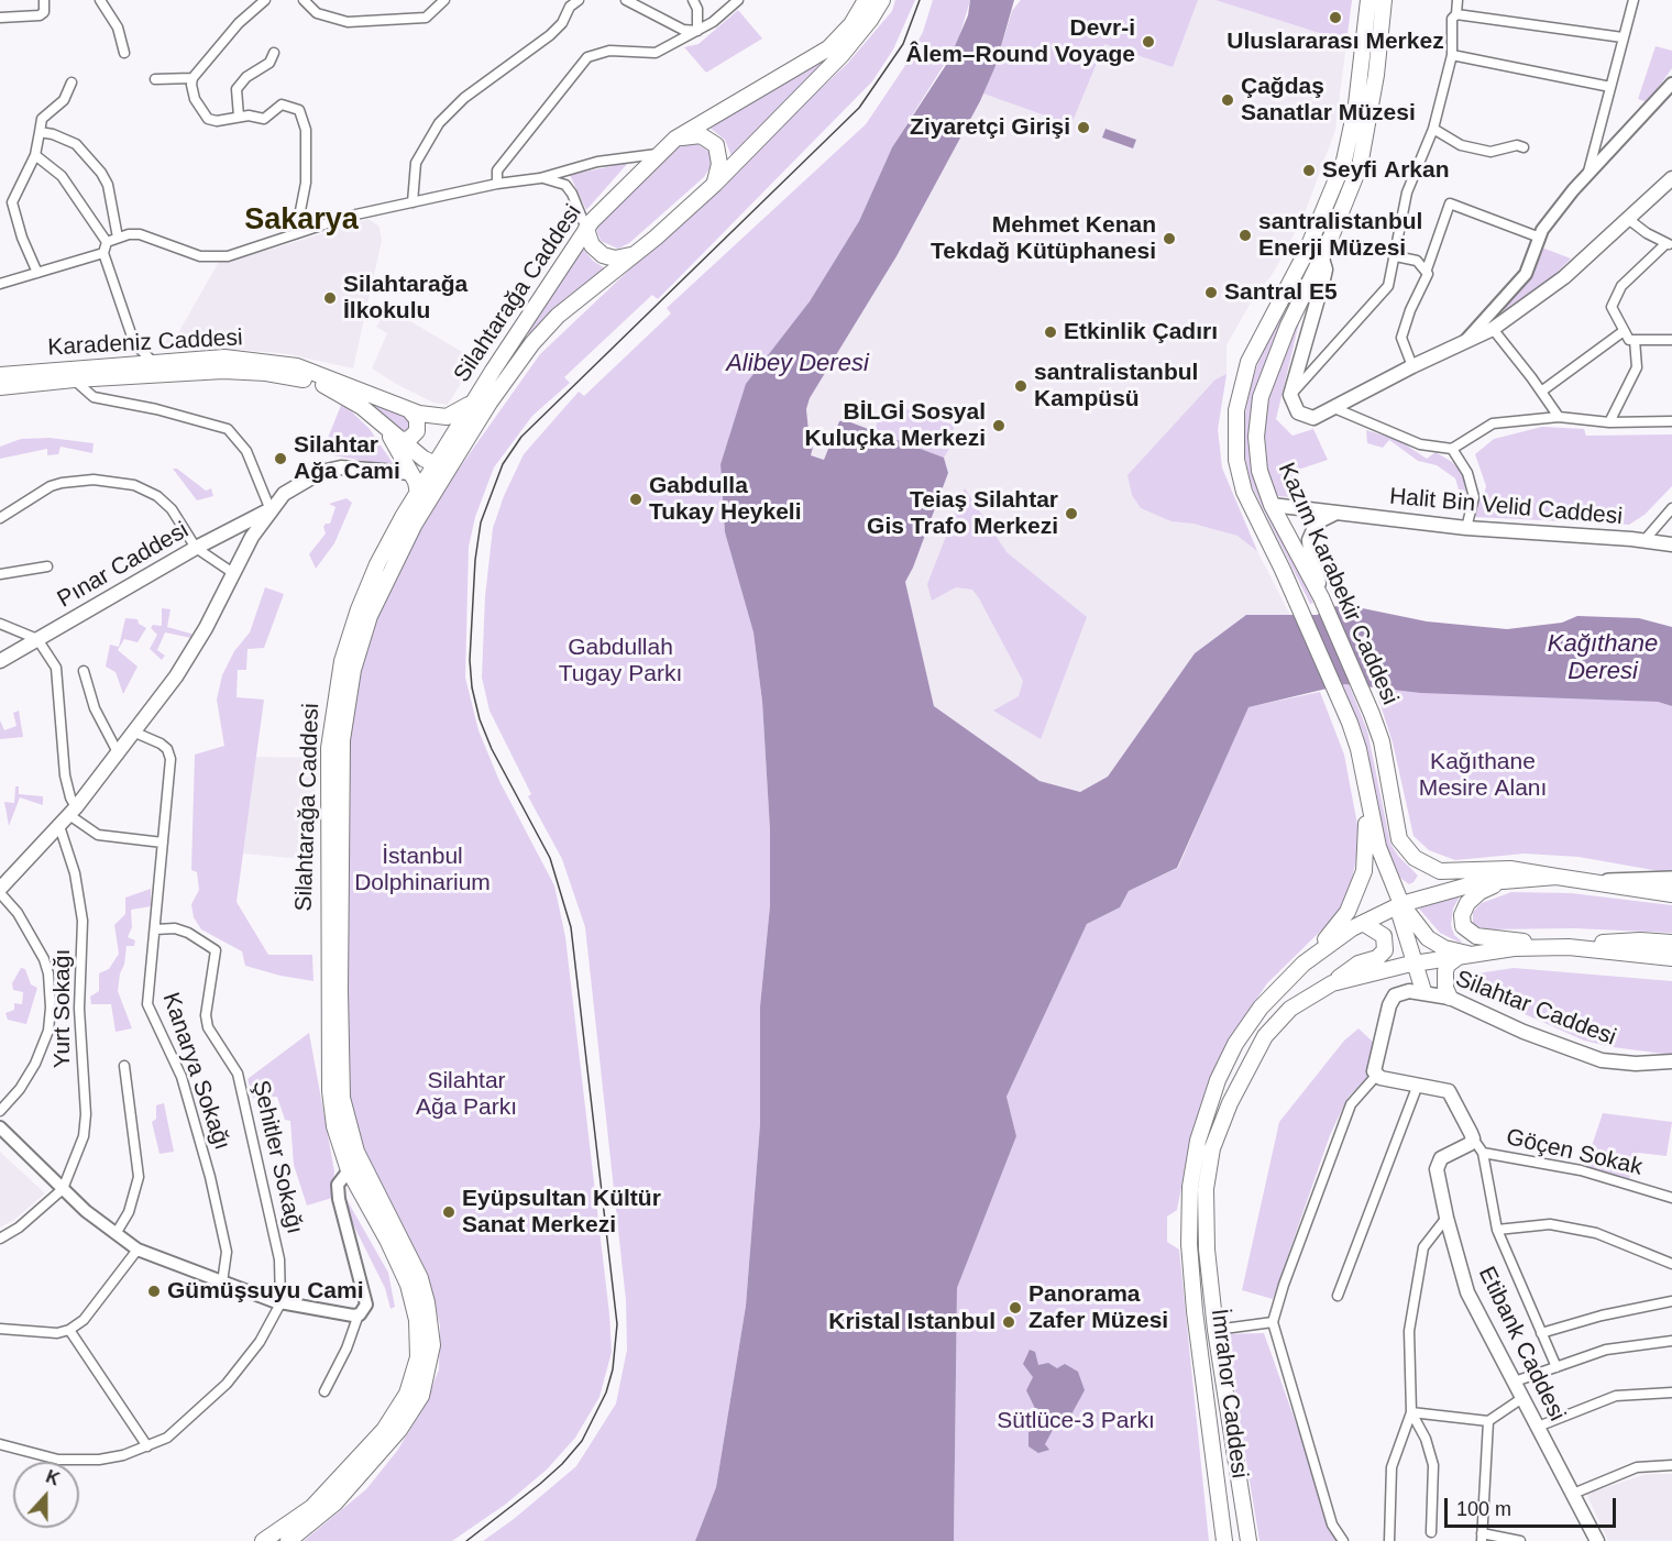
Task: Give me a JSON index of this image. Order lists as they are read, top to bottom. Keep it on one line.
{"streets":{"main road":["Silahtarağa Caddesi","Karadeniz Caddesi","Halit Bin Velid Caddesi","Pınar Caddesi","Kazım Karabekir Caddesi","Silahtar Caddesi","Etibank Caddesi","İmrahor Caddesi"],"street":["Yurt Sokağı","Kanarya Sokağı","Göçen Sokak","Şehitler Sokağı"]},"crossings":[["Silahtarağa Caddesi","Karadeniz Caddesi"],["Halit Bin Velid Caddesi","Kazım Karabekir Caddesi"],["Pınar Caddesi","Yurt Sokağı"],["Kazım Karabekir Caddesi","İmrahor Caddesi"],["Kanarya Sokağı","Şehitler Sokağı"],["Göçen Sokak","Etibank Caddesi"]],"districts":["Sakarya"],"water":["Alibey Deresi","Kağıthane Deresi"],"parks":["Gabdullah Tugay Parkı","Kağıthane Mesire Alanı","İstanbul Dolphinarium","Silahtar Ağa Parkı","Sütlüce-3 Parkı"],"places":["Uluslararası Merkez","Devr-i Âlem–Round Voyage","Çağdaş Sanatlar Müzesi","Ziyaretçi Girişi","Seyfi Arkan","santralistanbul Enerji Müzesi","Mehmet Kenan Tekdağ Kütüphanesi","Santral E5","Silahtarağa İlkokulu","Etkinlik Çadırı","santralistanbul Kampüsü","BİLGİ Sosyal Kuluçka Merkezi","Silahtar Ağa Cami","Gabdulla Tukay Heykeli","Teiaş Silahtar Gis Trafo Merkezi","Eyüpsultan Kültür Sanat Merkezi","Gümüşsuyu Cami","Panorama Zafer Müzesi","Kristal Istanbul"],"scale_bar":"100 m","north":"top"}
